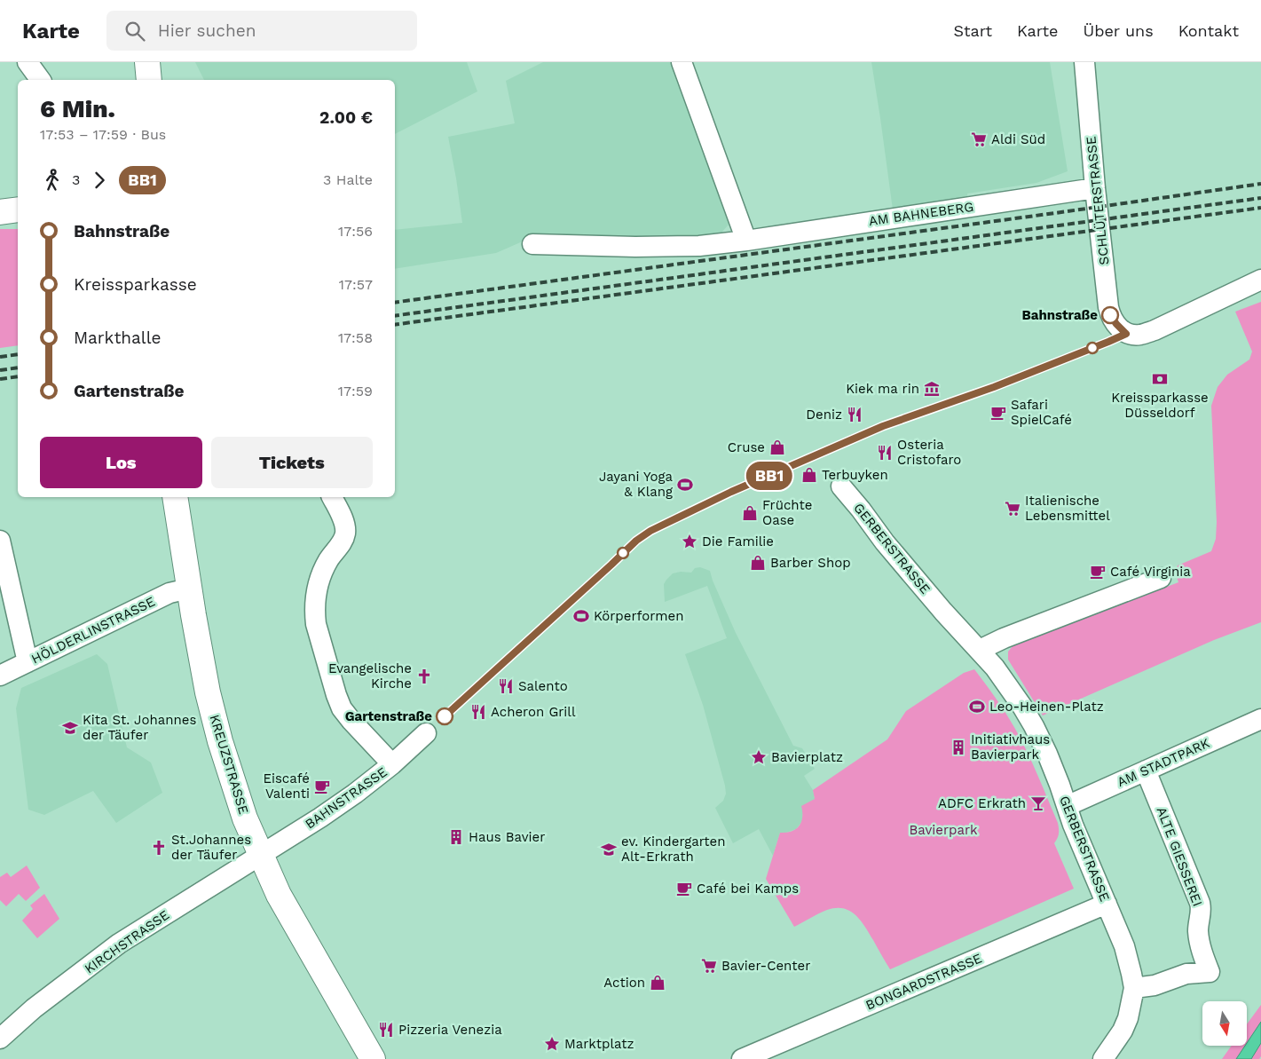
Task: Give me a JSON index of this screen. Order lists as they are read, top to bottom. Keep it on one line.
{"streets":{"main road":["KREUZSTRASSE"],"street":["SCHLÜTERSTRASSE","AM BAHNEBERG","GERBERSTRASSE","HÖLDERLINSTRASSE","AM STADTPARK","BAHNSTRASSE","ALTE GIESSEREI","KIRCHSTRASSE","BONGARDSTRASSE"]},"crossings":[["SCHLÜTERSTRASSE","AM BAHNEBERG"],["GERBERSTRASSE","AM STADTPARK"],["GERBERSTRASSE","ALTE GIESSEREI"],["GERBERSTRASSE","BONGARDSTRASSE"],["HÖLDERLINSTRASSE","KREUZSTRASSE"],["AM STADTPARK","ALTE GIESSEREI"],["KREUZSTRASSE","BAHNSTRASSE"],["KREUZSTRASSE","KIRCHSTRASSE"],["BAHNSTRASSE","KIRCHSTRASSE"]],"parks":["Bavierpark"],"places":{"supermarket":["Aldi Süd","Italienische Lebensmittel","Bavier-Center"],"other":["Bahnstraße","Gartenstraße"],"bank":["Kreissparkasse Düsseldorf"],"museum":["Kiek ma rin"],"cafe":["Safari SpielCafé","Café Virginia","Eiscafé Valenti","Café bei Kamps"],"restaurant":["Deniz","Osteria Cristofaro","Salento","Acheron Grill","Pizzeria Venezia"],"shop":["Cruse","Terbuyken","Früchte Oase","Barber Shop","Action"],"sports":["Jayani Yoga & Klang","Körperformen","Leo-Heinen-Platz"],"place":["Die Familie","Bavierplatz","Marktplatz"],"church":["Evangelische Kirche","St.Johannes der Täufer"],"school or university":["Kita St. Johannes der Täufer","ev. Kindergarten Alt-Erkrath"],"building":["Initiativhaus Bavierpark","Haus Bavier"],"bar":["ADFC Erkrath"]},"lines":["bus line BB1"],"north":"bottom","page":{"header":"Karte","search":"Hier suchen","nav":["Start","Karte","Über uns","Kontakt"],"on_map":"BB1","heading":["6 Min.","17:53 – 17:59 · Bus","2.00 €"],"legs":["3","BB1","3 Halte"],"list":[{"name":"Bahnstraße","value":"17:56"},{"name":"Kreissparkasse","value":"17:57"},{"name":"Markthalle","value":"17:58"},{"name":"Gartenstraße","value":"17:59"}],"buttons":["Los","Tickets"]}}
